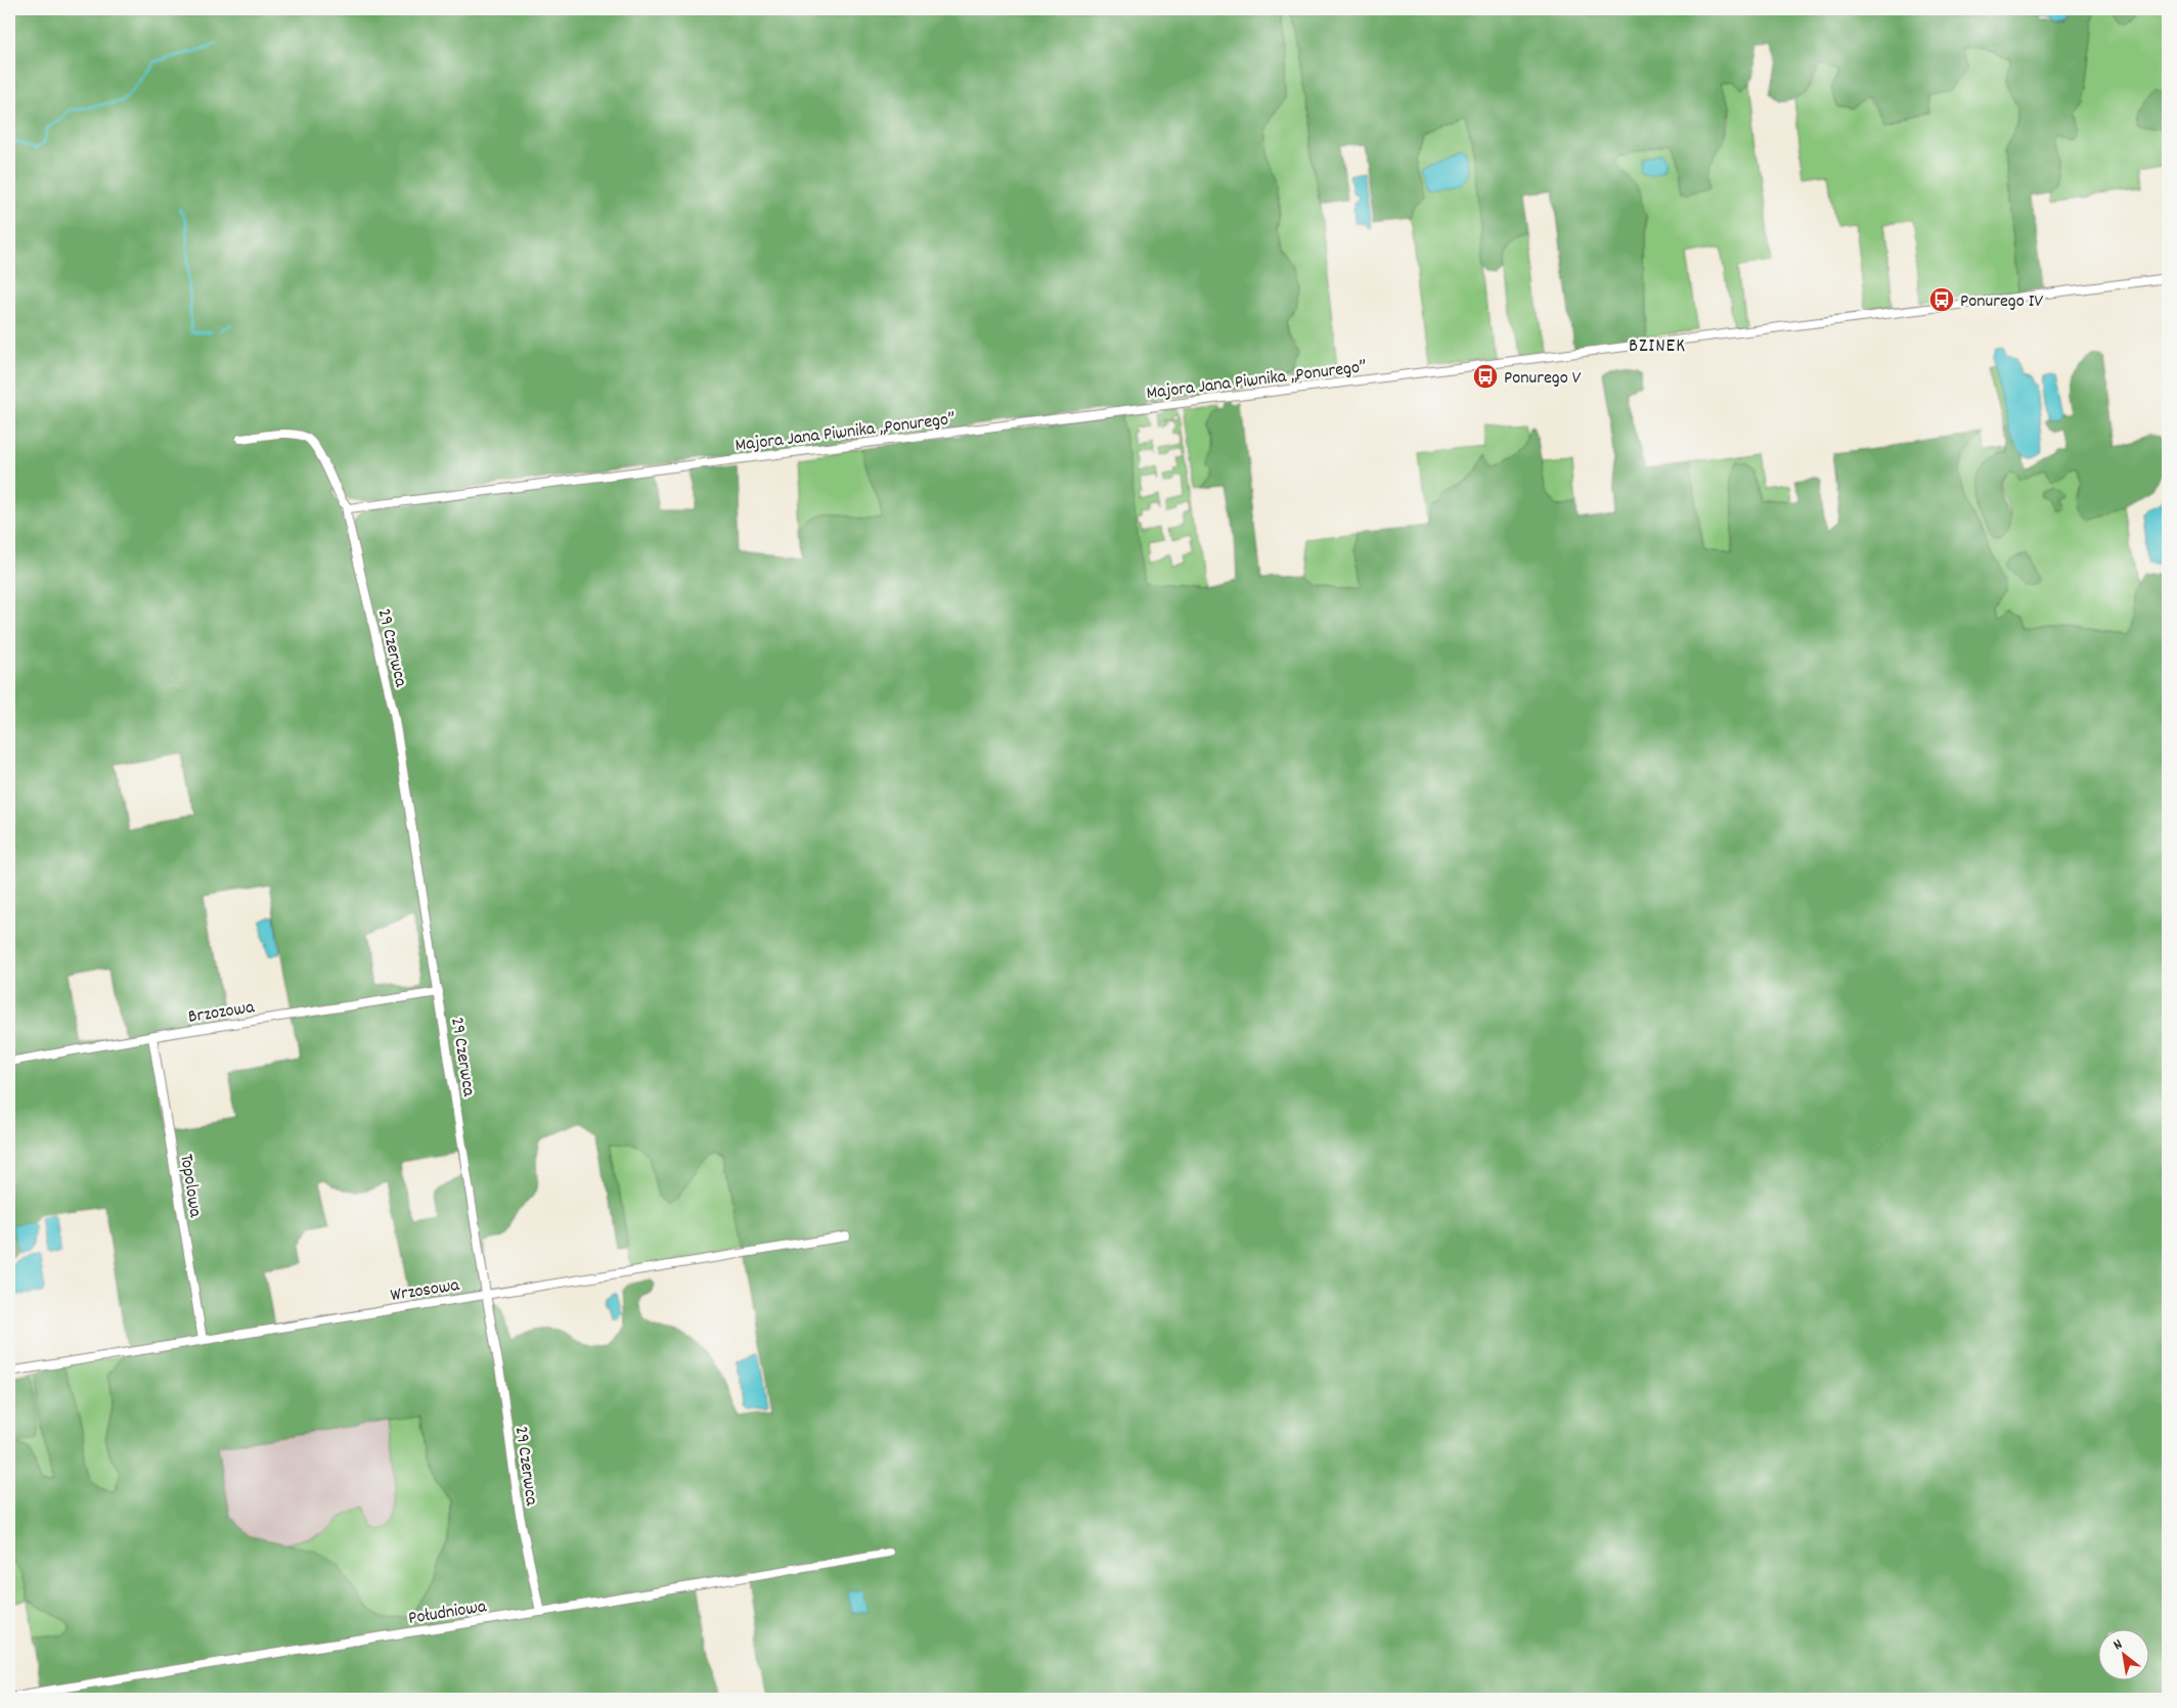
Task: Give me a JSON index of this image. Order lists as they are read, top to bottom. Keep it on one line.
{"streets":{"street":["Majora Jana Piwnika „Ponurego”","29 Czerwca","Brzozowa","Topolowa","Wrzosowa","Południowa"]},"crossings":[["Majora Jana Piwnika „Ponurego”","29 Czerwca"],["29 Czerwca","Brzozowa"],["29 Czerwca","Wrzosowa"],["29 Czerwca","Południowa"],["Brzozowa","Topolowa"],["Topolowa","Wrzosowa"]],"districts":["BZINEK"],"places":{"bus stop":["Ponurego IV","Ponurego V"]},"north":"top left"}
